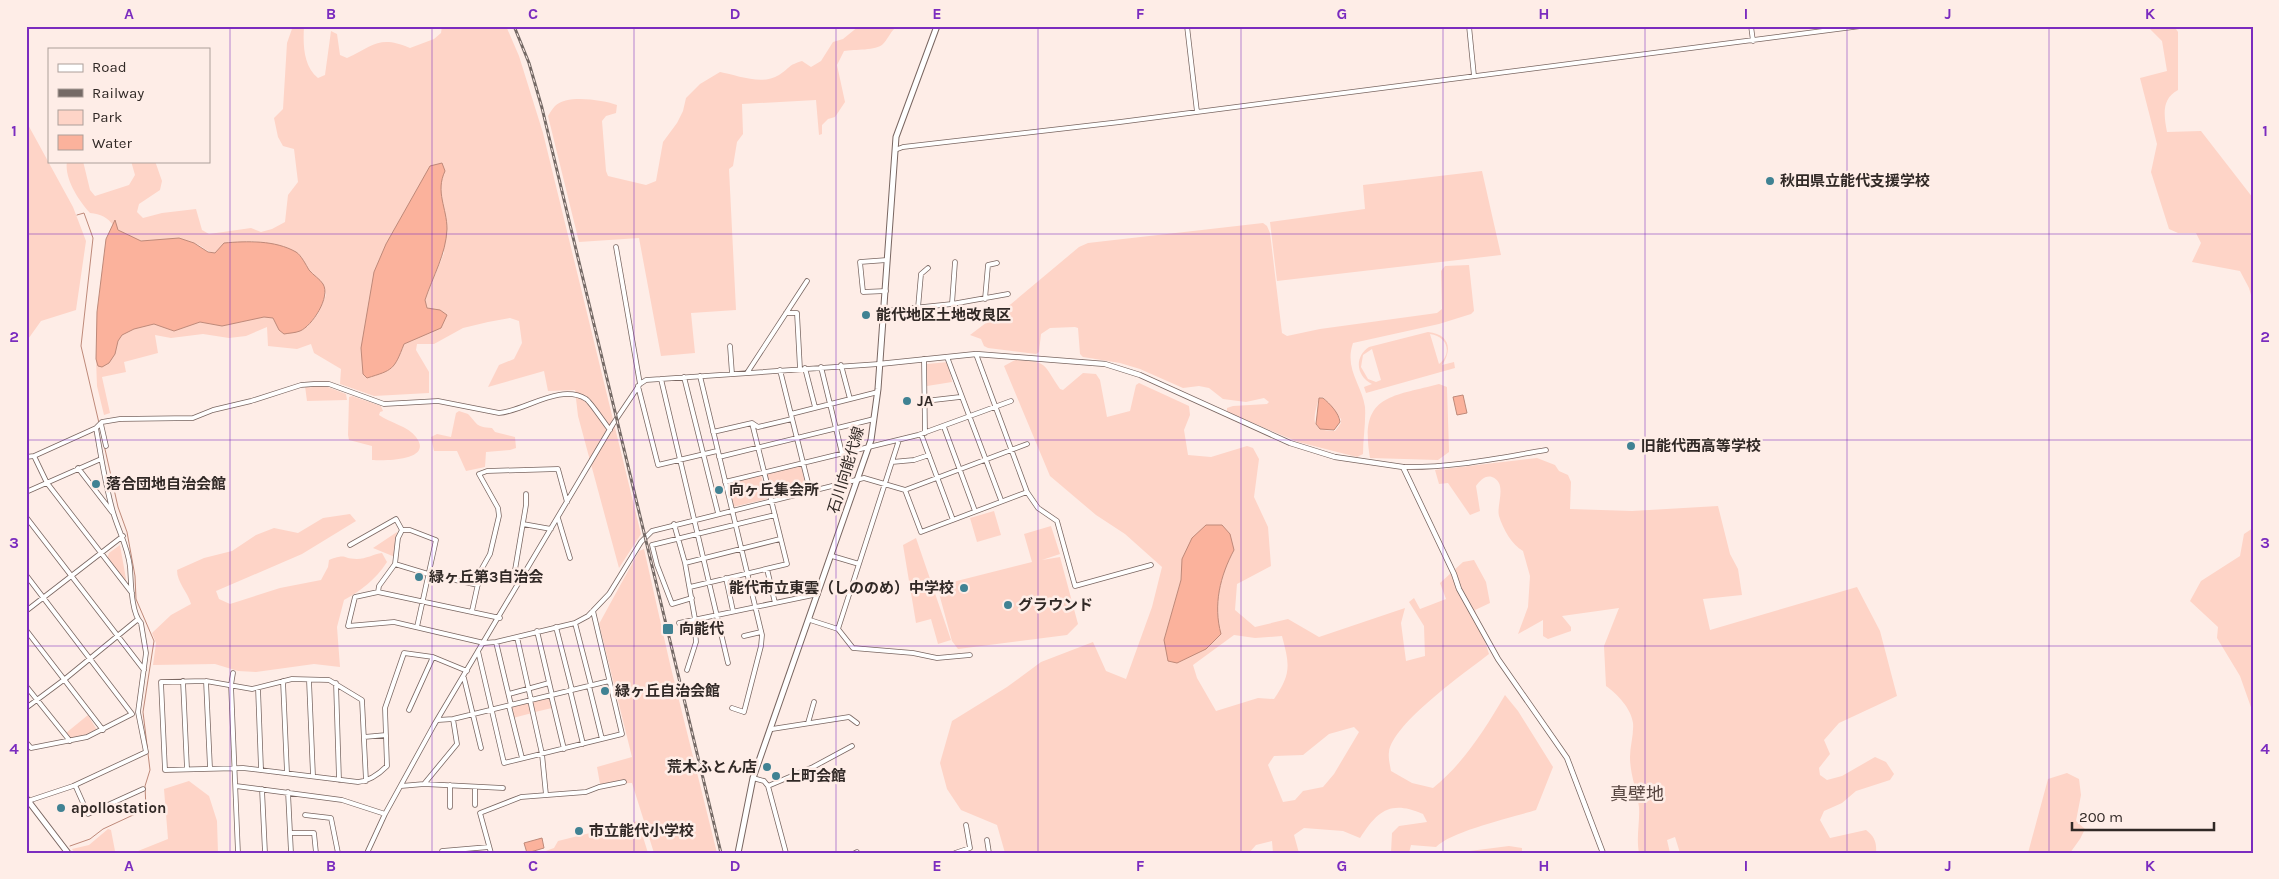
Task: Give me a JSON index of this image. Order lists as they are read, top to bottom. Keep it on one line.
{"streets":{"main road":["石川向能代線"]},"districts":["真壁地"],"places":{"other":["秋田県立能代支援学校","能代地区土地改良区","JA","旧能代西高等学校","落合団地自治会館","向ヶ丘集会所","緑ヶ丘第3自治会","能代市立東雲（しののめ）中学校","グラウンド","緑ヶ丘自治会館","荒木ふとん店","上町会館","apollostation","市立能代小学校"],"transit":["向能代"]},"legend":["Road","Railway","Park","Water"],"scale_bar":"200 m","grid":{"columns":["A","B","C","D","E","F","G","H","I","J","K"],"rows":["1","2","3","4"]}}
